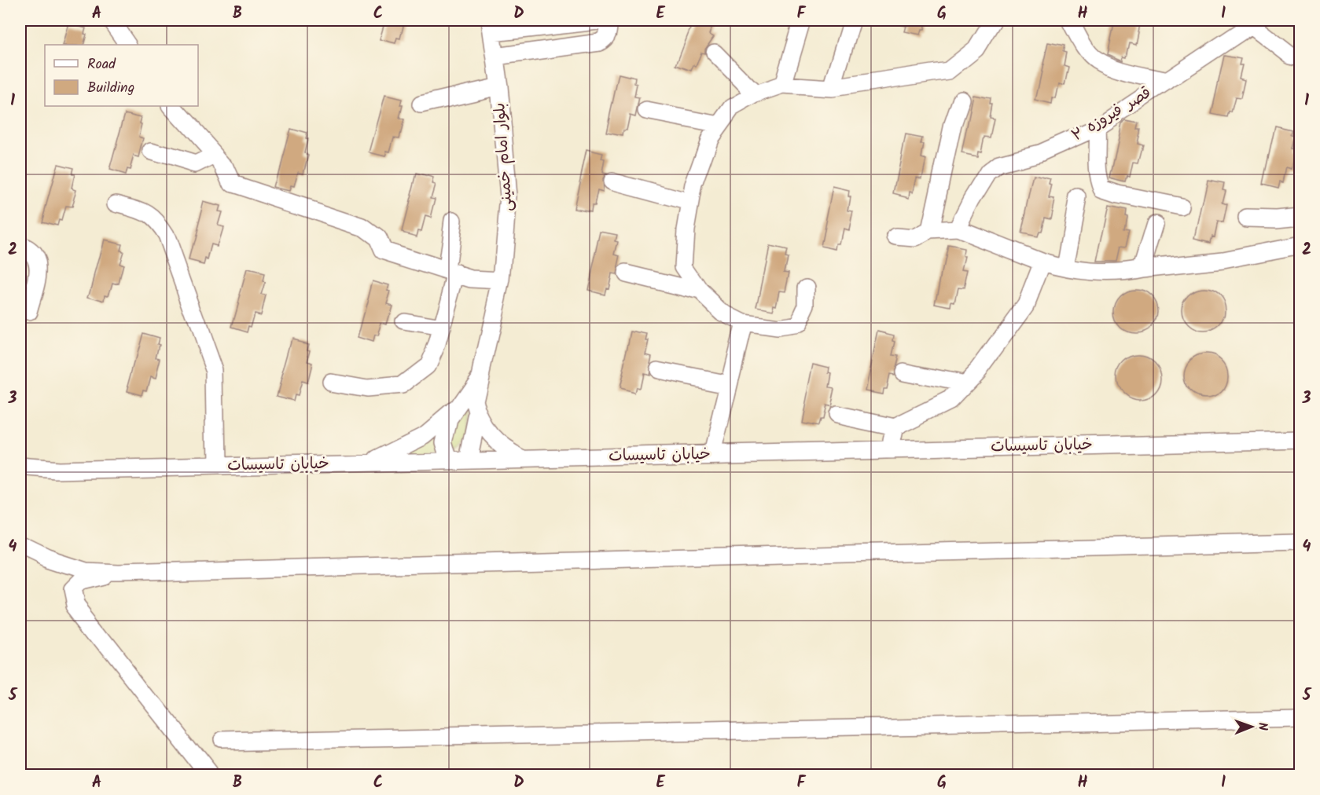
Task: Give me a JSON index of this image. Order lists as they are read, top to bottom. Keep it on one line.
{"streets":{"street":["قصر فیروزه ۲","بلوار امام خمینی","خیابان تاسیسات"]},"legend":["Road","Building"],"north":"right","grid":{"columns":["A","B","C","D","E","F","G","H","I"],"rows":["1","2","3","4","5"]}}
